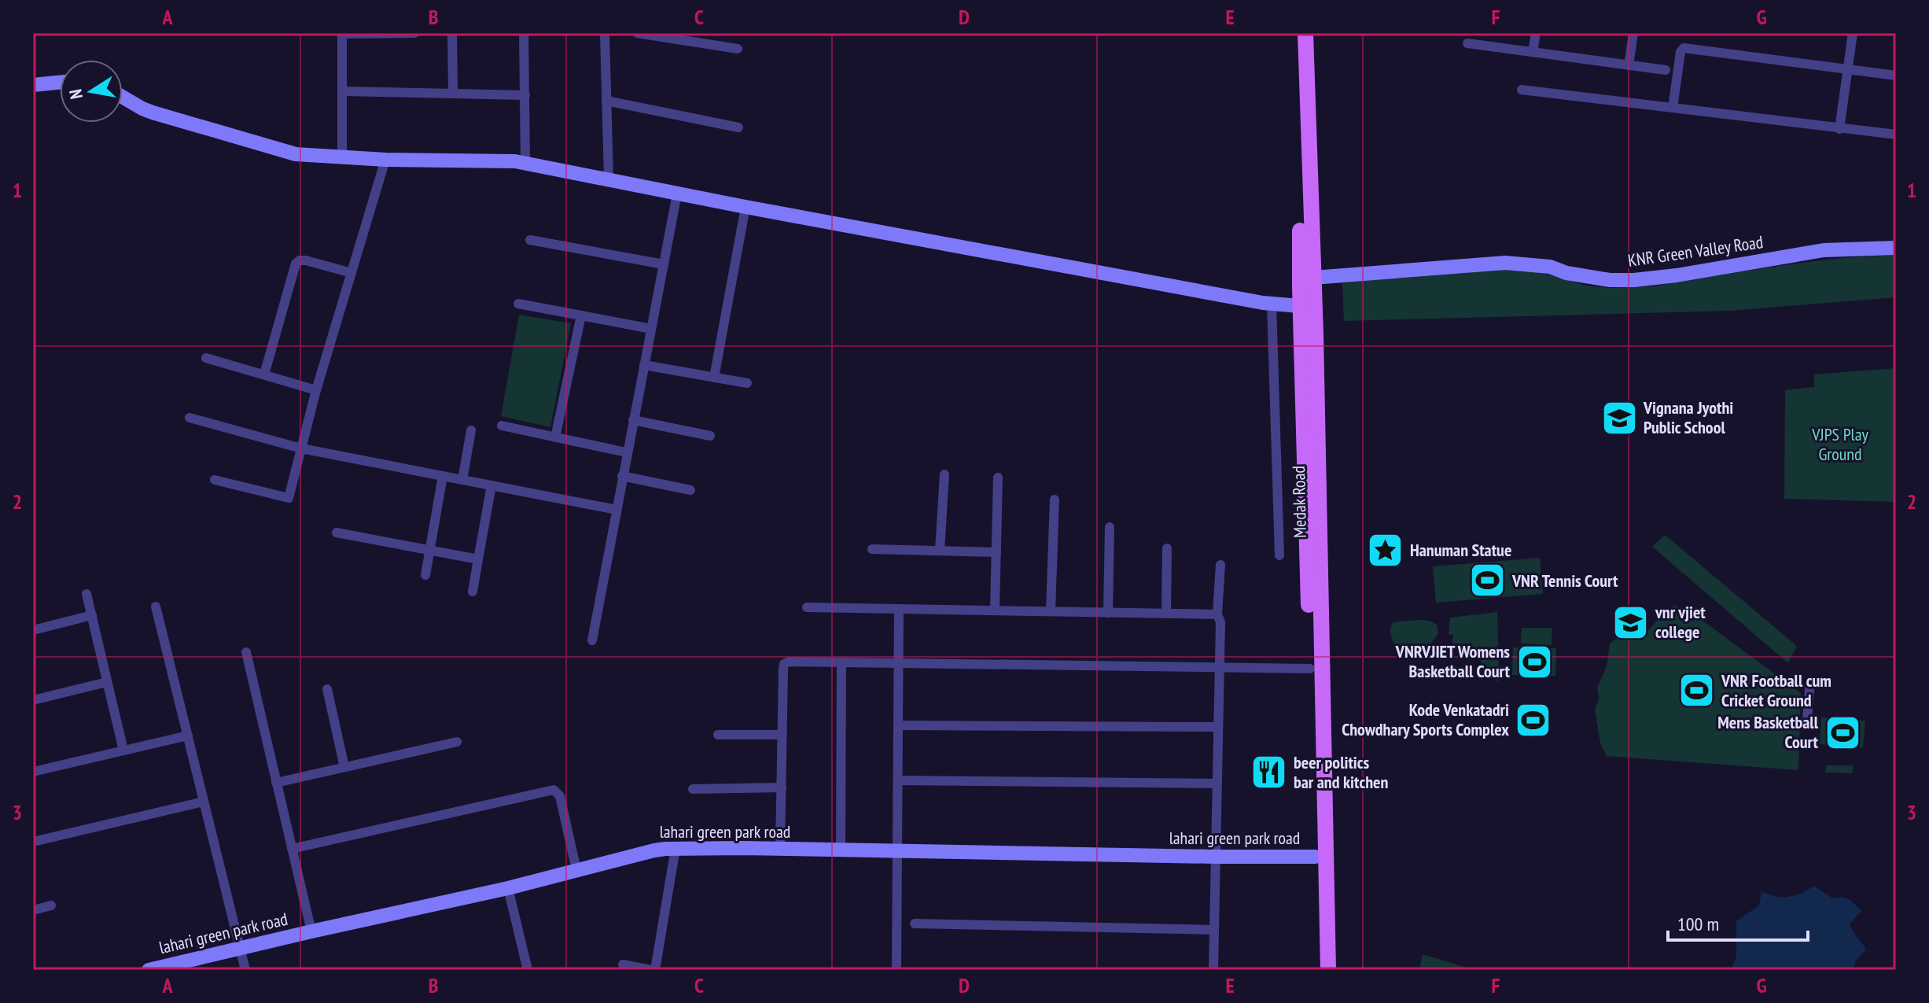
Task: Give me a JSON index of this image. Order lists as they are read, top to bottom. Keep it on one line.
{"streets":{"main road":["Medak Road"],"street":["KNR Green Valley Road","lahari green park road"]},"crossings":[["KNR Green Valley Road","Medak Road"],["Medak Road","lahari green park road"]],"parks":["VJPS Play Ground"],"places":{"school or university":["Vignana Jyothi Public School","vnr vjiet college"],"place":["Hanuman Statue"],"sports":["VNR Tennis Court","VNRVJIET Womens Basketball Court","VNR Football cum Cricket Ground","Kode Venkatadri Chowdhary Sports Complex","Mens Basketball Court"],"restaurant":["beer politics bar and kitchen"]},"scale_bar":"100 m","north":"left","grid":{"columns":["A","B","C","D","E","F","G"],"rows":["1","2","3"]}}
